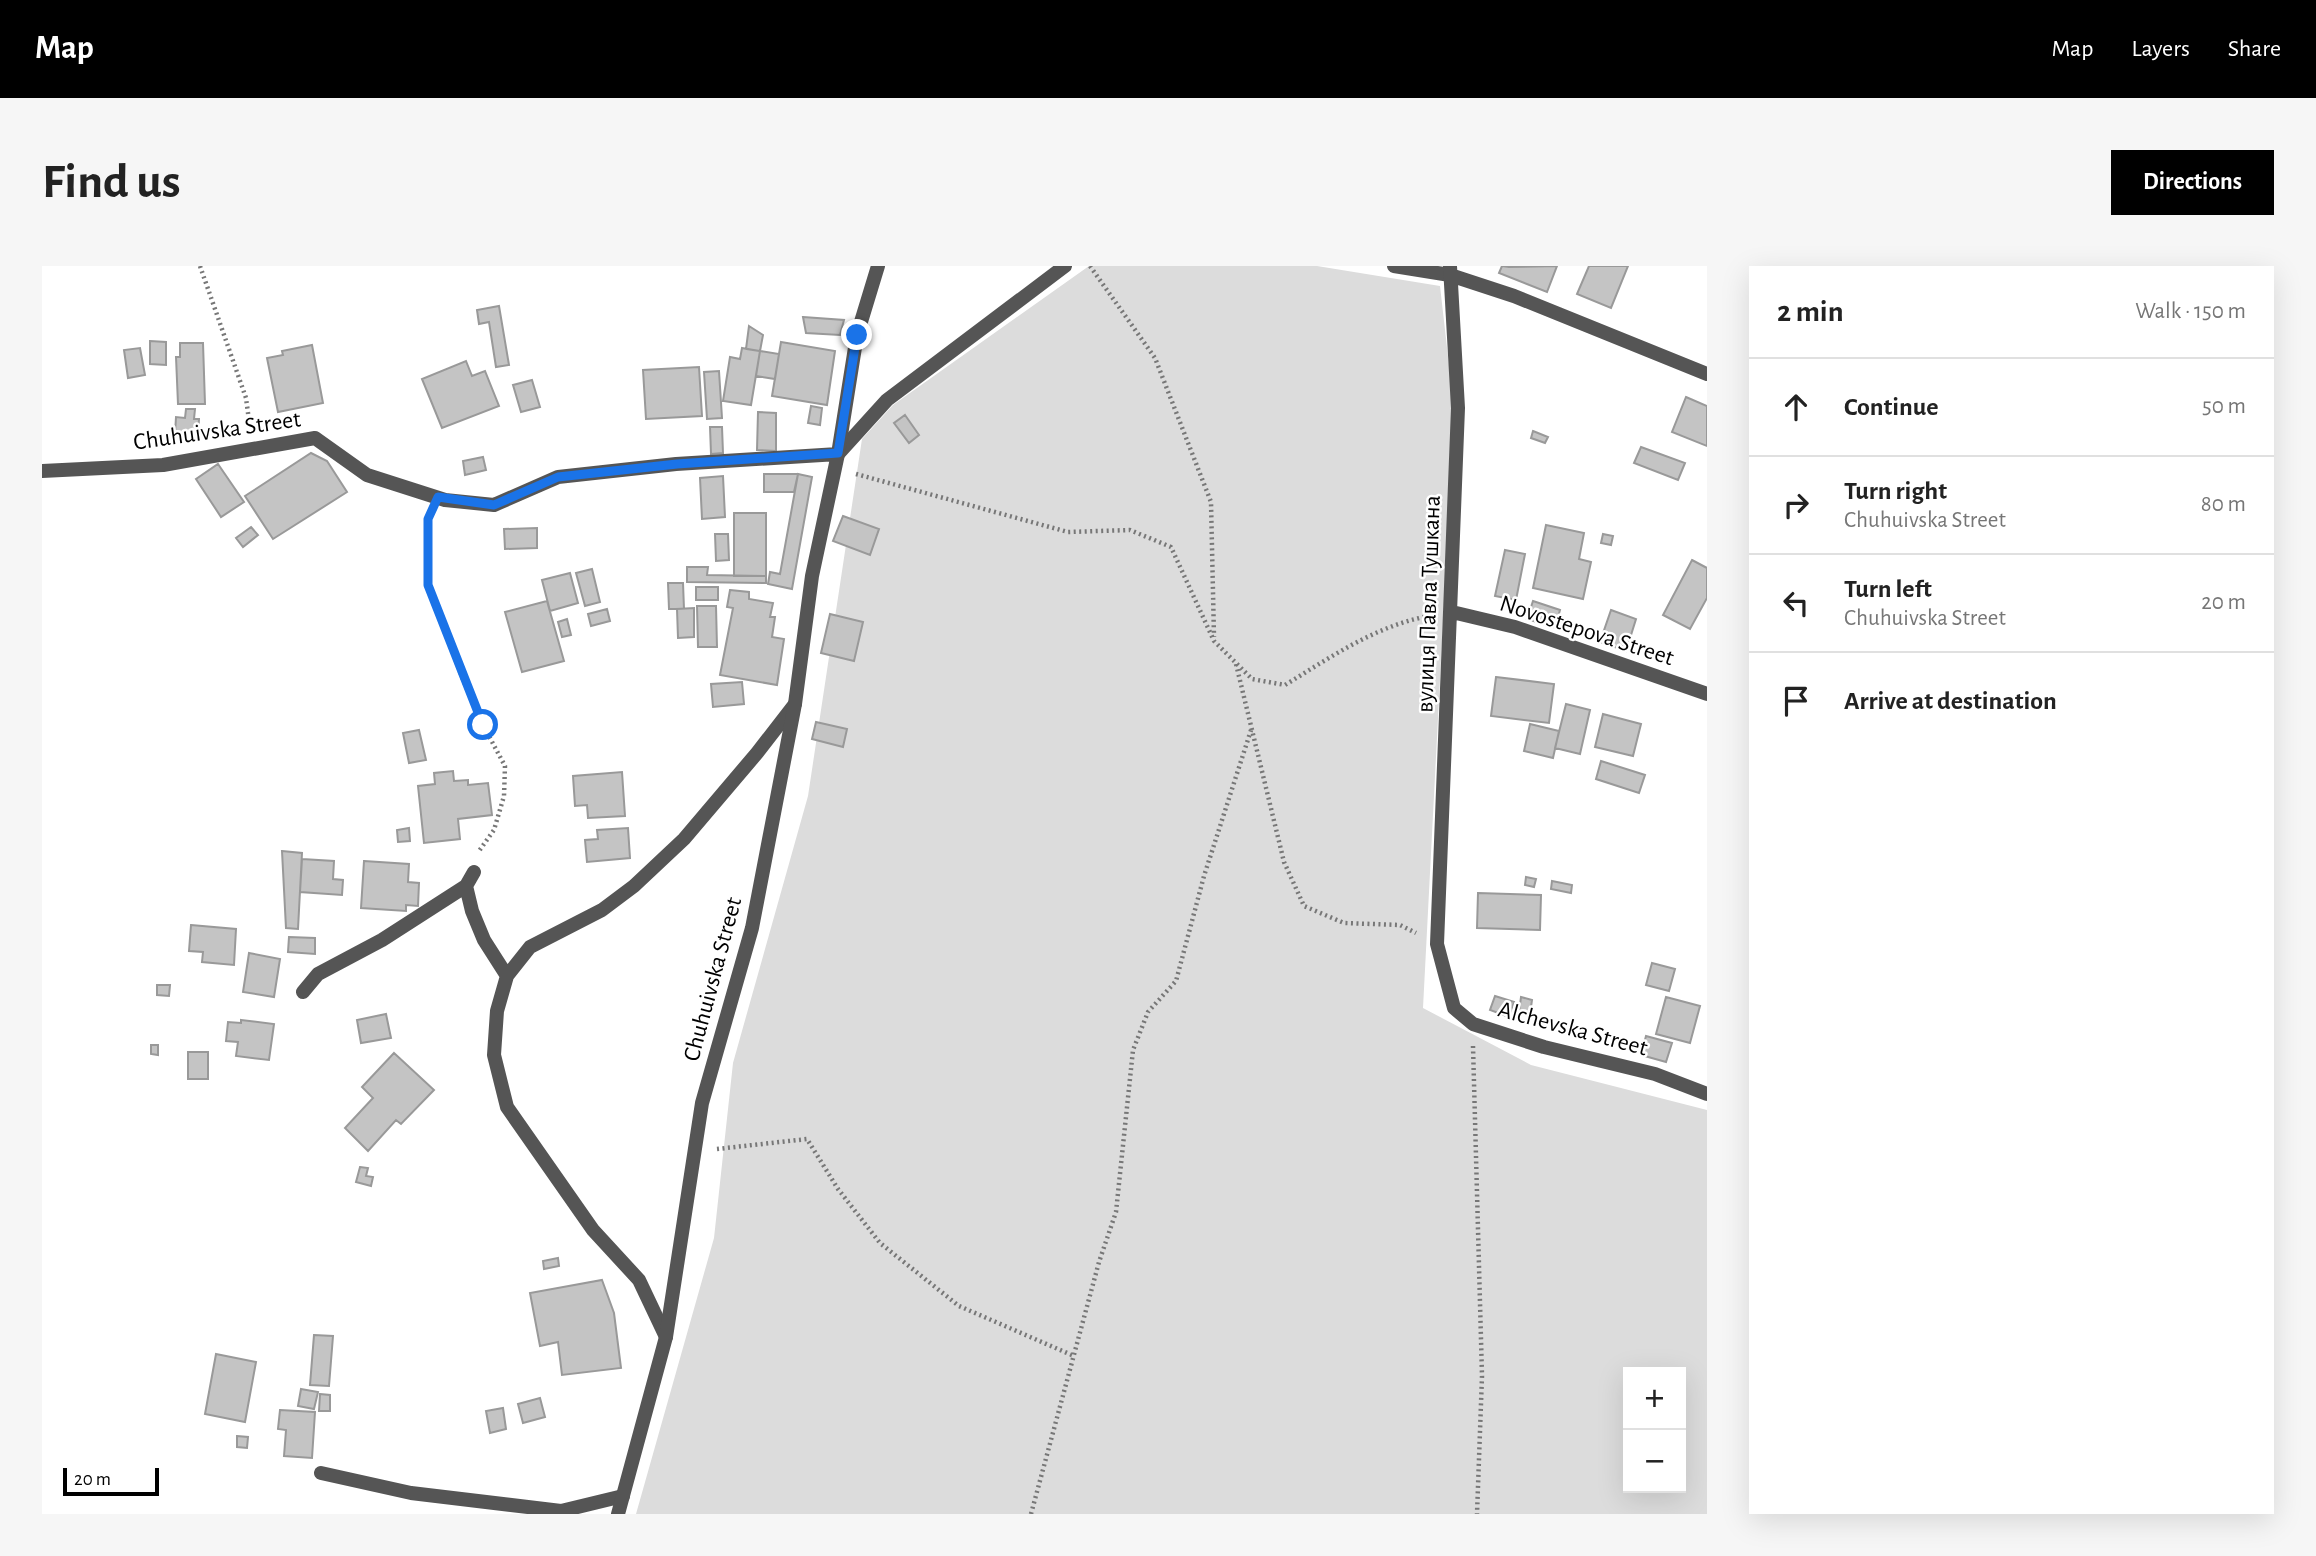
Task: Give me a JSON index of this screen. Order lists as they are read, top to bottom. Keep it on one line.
{"streets":{"street":["Chuhuivska Street","вулиця Павла Тушкана","Novostepova Street","Alchevska Street"]},"crossings":[["вулиця Павла Тушкана","Novostepova Street"],["вулиця Павла Тушкана","Alchevska Street"]],"scale_bar":"20 m","page":{"header":"Map","nav":["Map","Layers","Share"],"buttons":"Directions","title":"Find us","heading":["2 min","Walk · 150 m"],"list":[["Continue","50 m"],["Turn right","Chuhuivska Street","80 m"],["Turn left","Chuhuivska Street","20 m"],"Arrive at destination"],"map_buttons":["+","−"],"scale":"20 m"}}
